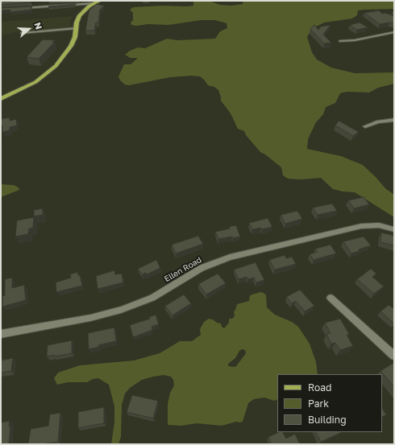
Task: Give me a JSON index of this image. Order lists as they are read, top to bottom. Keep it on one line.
{"streets":{"street":["Ellen Road"]},"legend":["Road","Park","Building"],"north":"right"}
